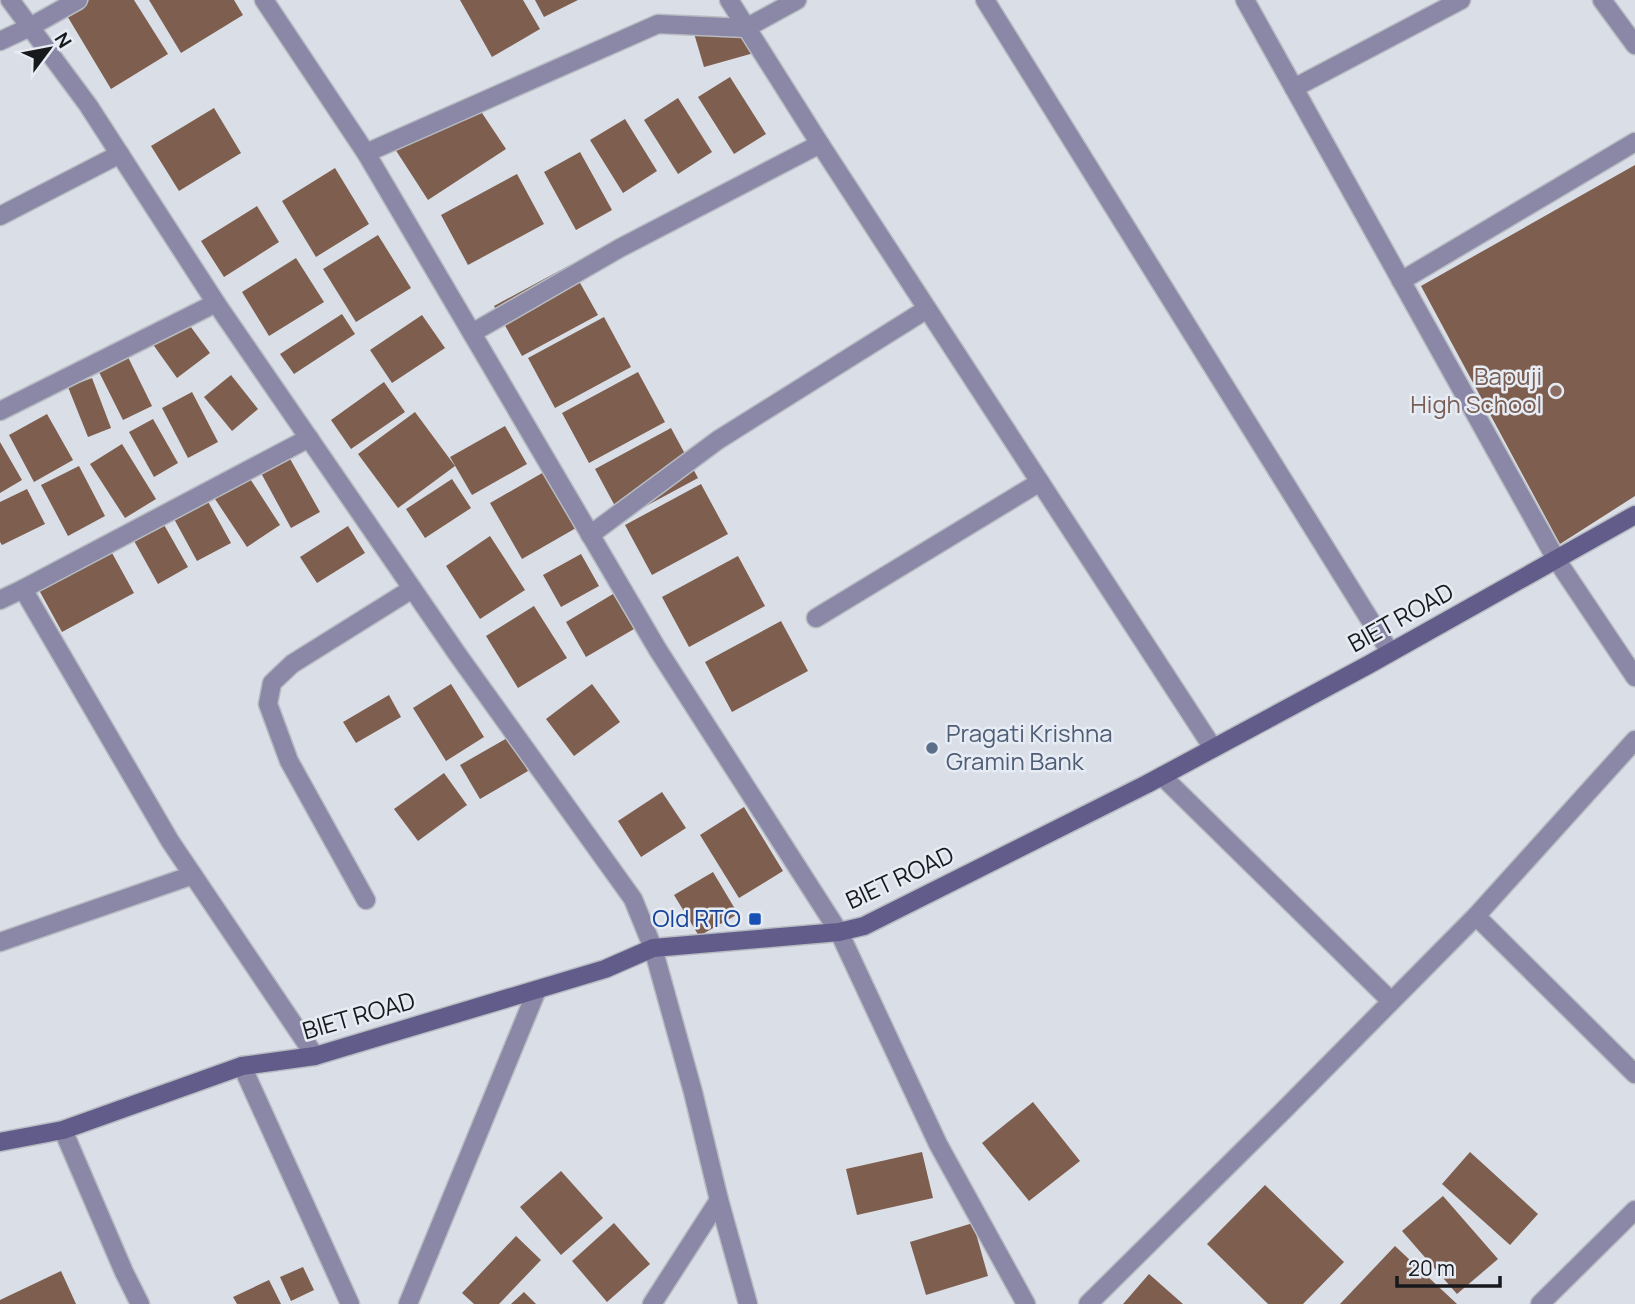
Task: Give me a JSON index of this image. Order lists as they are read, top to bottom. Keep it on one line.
{"streets":{"street":["BIET ROAD"]},"places":{"other":["Bapuji High School","Pragati Krishna Gramin Bank"],"transit":["Old RTO"]},"scale_bar":"20 m","north":"top right"}
